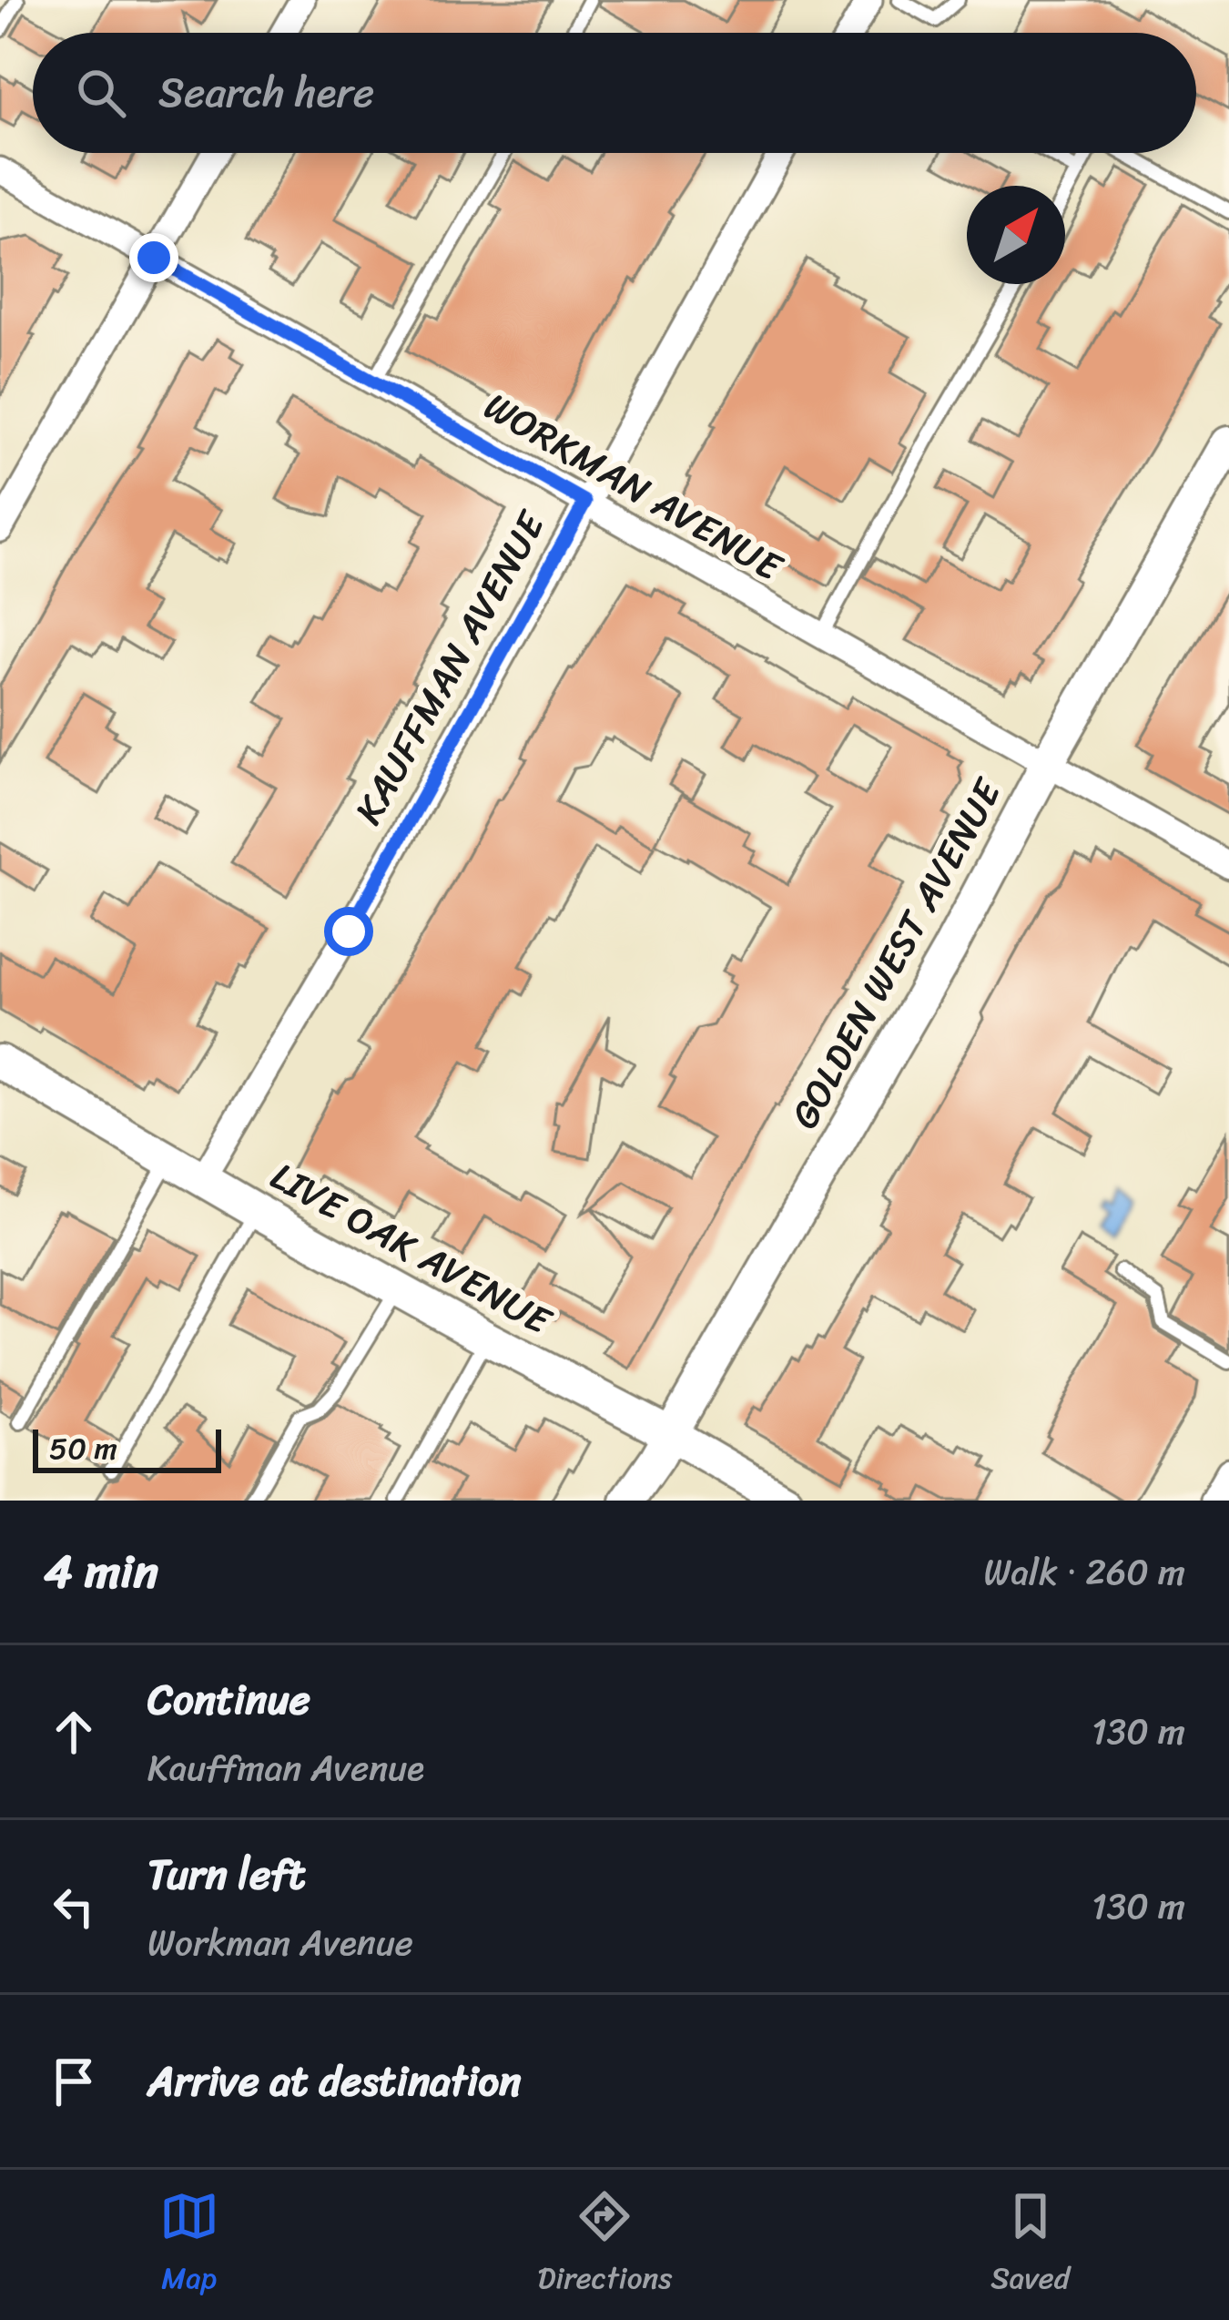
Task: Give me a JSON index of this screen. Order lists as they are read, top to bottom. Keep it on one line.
{"streets":{"street":["WORKMAN AVENUE","KAUFFMAN AVENUE","GOLDEN WEST AVENUE","LIVE OAK AVENUE"]},"crossings":[["WORKMAN AVENUE","KAUFFMAN AVENUE"],["WORKMAN AVENUE","GOLDEN WEST AVENUE"],["KAUFFMAN AVENUE","LIVE OAK AVENUE"],["GOLDEN WEST AVENUE","LIVE OAK AVENUE"]],"scale_bar":"50 m","north":"top right","page":{"search":"Search here","scale":"50 m","heading":["4 min","Walk · 260 m"],"list":[["Continue","Kauffman Avenue","130 m"],["Turn left","Workman Avenue","130 m"],"Arrive at destination"],"nav":["Map","Directions","Saved"]}}
